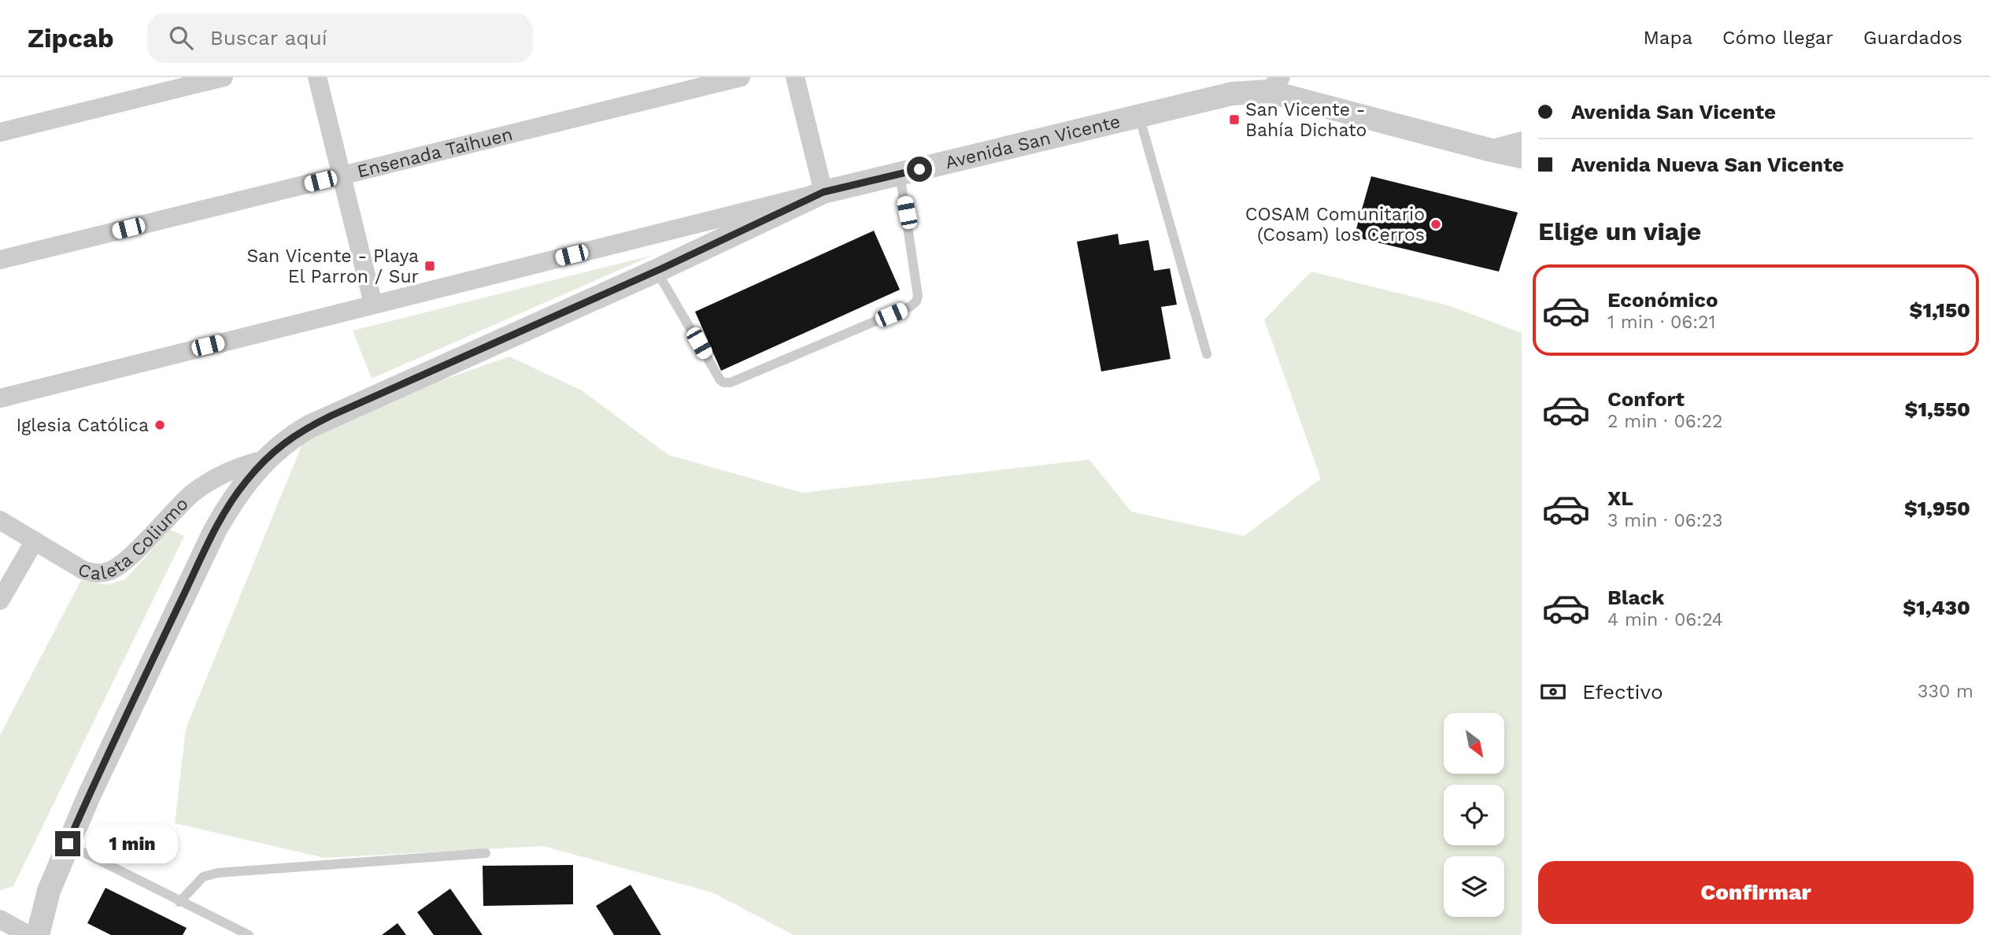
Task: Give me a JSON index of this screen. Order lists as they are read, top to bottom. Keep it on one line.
{"streets":{"street":["Avenida San Vicente","Ensenada Taihuen","Caleta Coliumo"]},"places":{"transit":["San Vicente - Bahía Dichato","San Vicente - Playa El Parron / Sur"],"other":["COSAM Comunitario (Cosam) los Cerros","Iglesia Católica"]},"north":"bottom right","page":{"header":"Zipcab","search":"Buscar aquí","nav":["Mapa","Cómo llegar","Guardados"],"banner":["Avenida San Vicente","Avenida Nueva San Vicente"],"heading":"Elige un viaje","list":[{"name":"Económico","note":"1 min · 06:21","value":"$1,150"},{"name":"Confort","note":"2 min · 06:22","value":"$1,550"},{"name":"XL","note":"3 min · 06:23","value":"$1,950"},{"name":"Black","note":"4 min · 06:24","value":"$1,430"}],"pay":["Efectivo","330 m"],"bubble":"1 min","buttons":"Confirmar"}}
